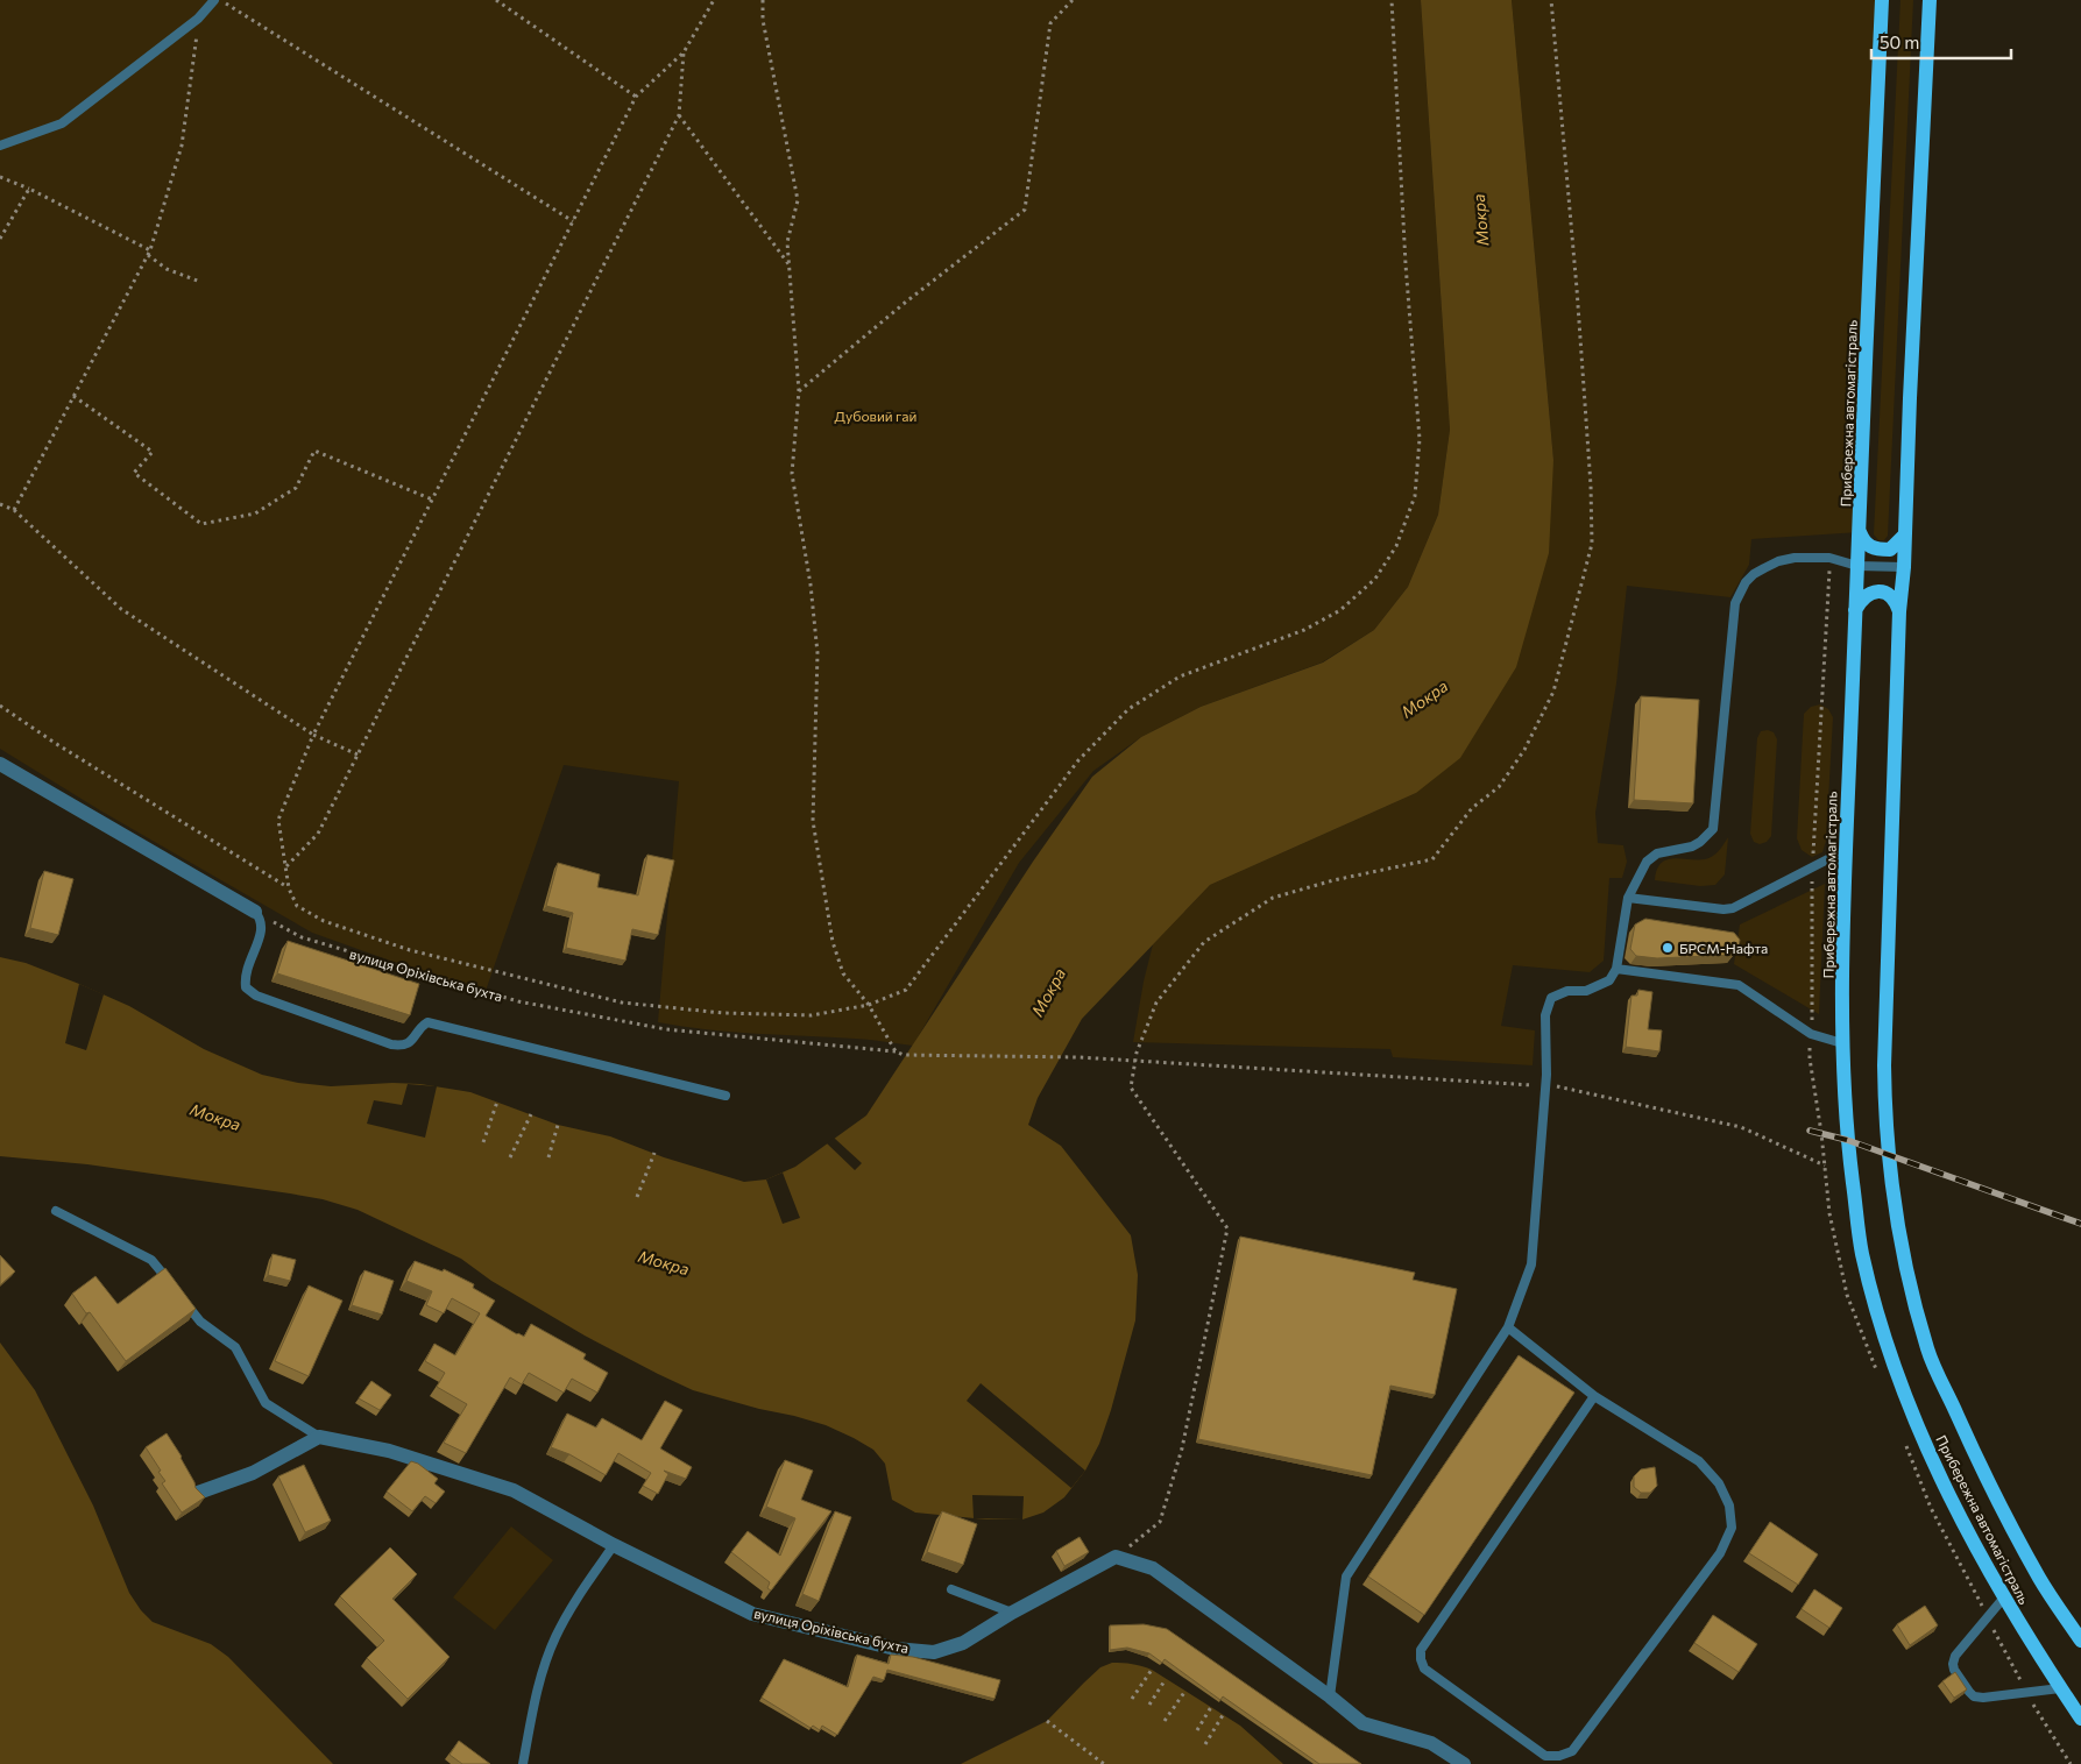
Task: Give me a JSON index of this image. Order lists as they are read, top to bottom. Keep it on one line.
{"streets":{"main road":["Прибережна автомагістраль"],"street":["вулиця Оріхівська бухта"]},"water":["Мокра"],"parks":["Дубовий гай"],"places":["БРСМ-Нафта"],"scale_bar":"50 m"}
